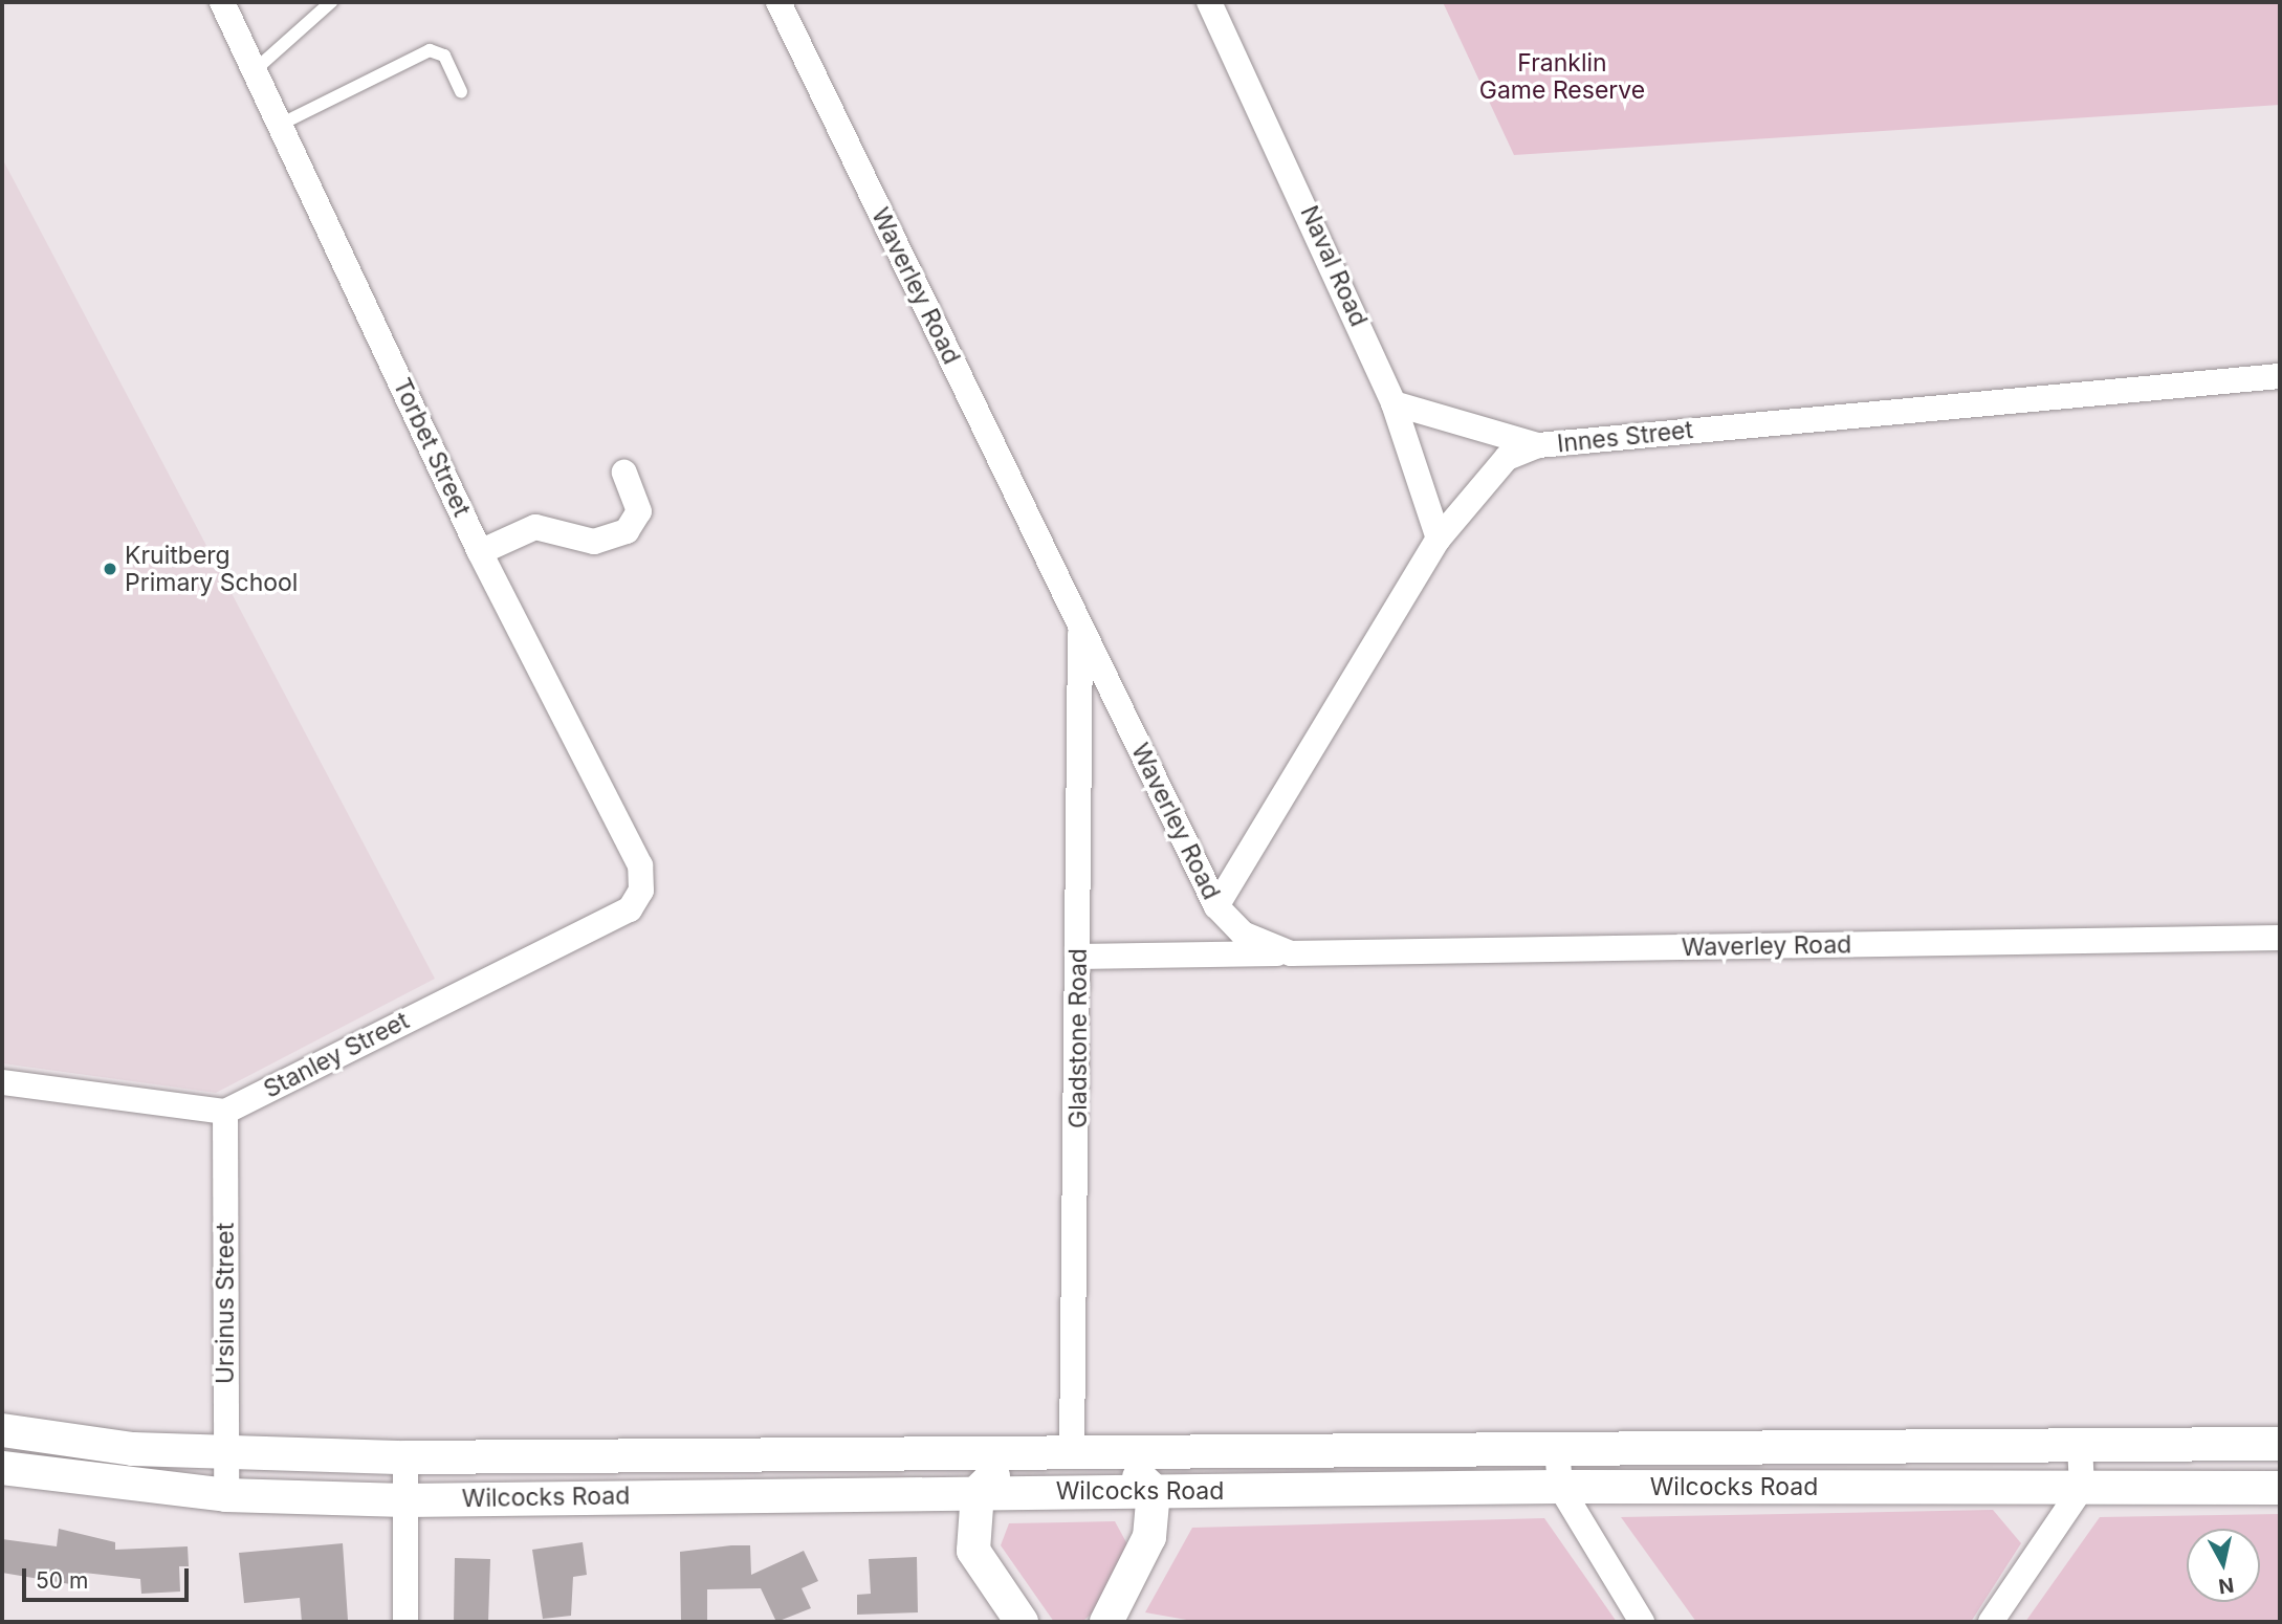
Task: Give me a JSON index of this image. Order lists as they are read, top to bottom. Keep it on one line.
{"streets":{"street":["Naval Road","Waverley Road","Innes Street","Torbet Street","Gladstone Road","Stanley Street","Ursinus Street","Wilcocks Road"]},"crossings":[["Naval Road","Innes Street"],["Waverley Road","Innes Street"],["Waverley Road","Gladstone Road"],["Torbet Street","Stanley Street"],["Gladstone Road","Wilcocks Road"],["Stanley Street","Ursinus Street"],["Ursinus Street","Wilcocks Road"]],"parks":["Franklin Game Reserve"],"places":["Kruitberg Primary School"],"scale_bar":"50 m","north":"bottom"}
